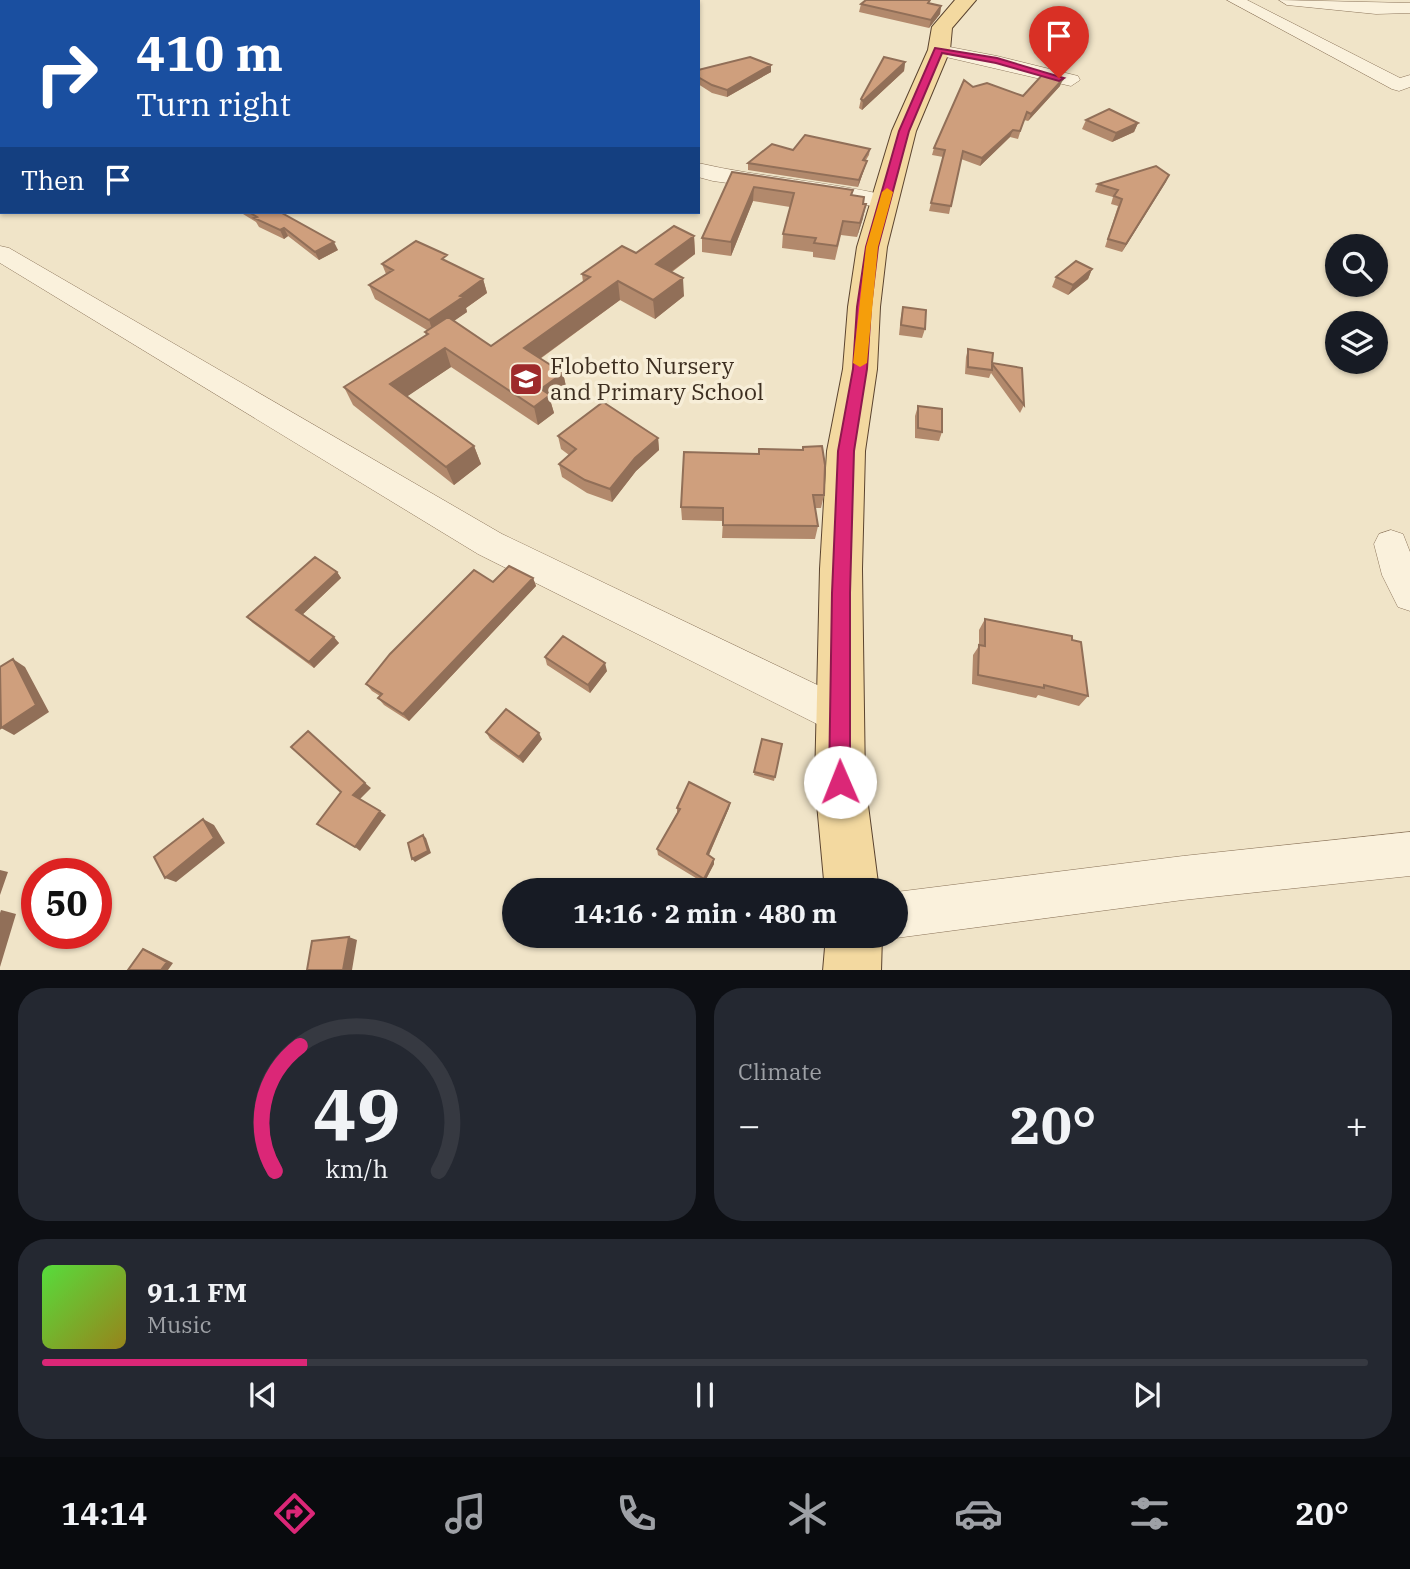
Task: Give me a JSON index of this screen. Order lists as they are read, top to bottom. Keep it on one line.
{"places":{"school or university":["Flobetto Nursery and Primary School"]},"page":{"turn":["410 m","Turn right"],"then":"Then","limit":"50","trip":"14:16 · 2 min · 480 m","tile":"Climate","heat":["−","20°","+"],"song":["91.1 FM","Music"],"tabs":["14:14","20°"],"gauge":["49","km/h"]}}
